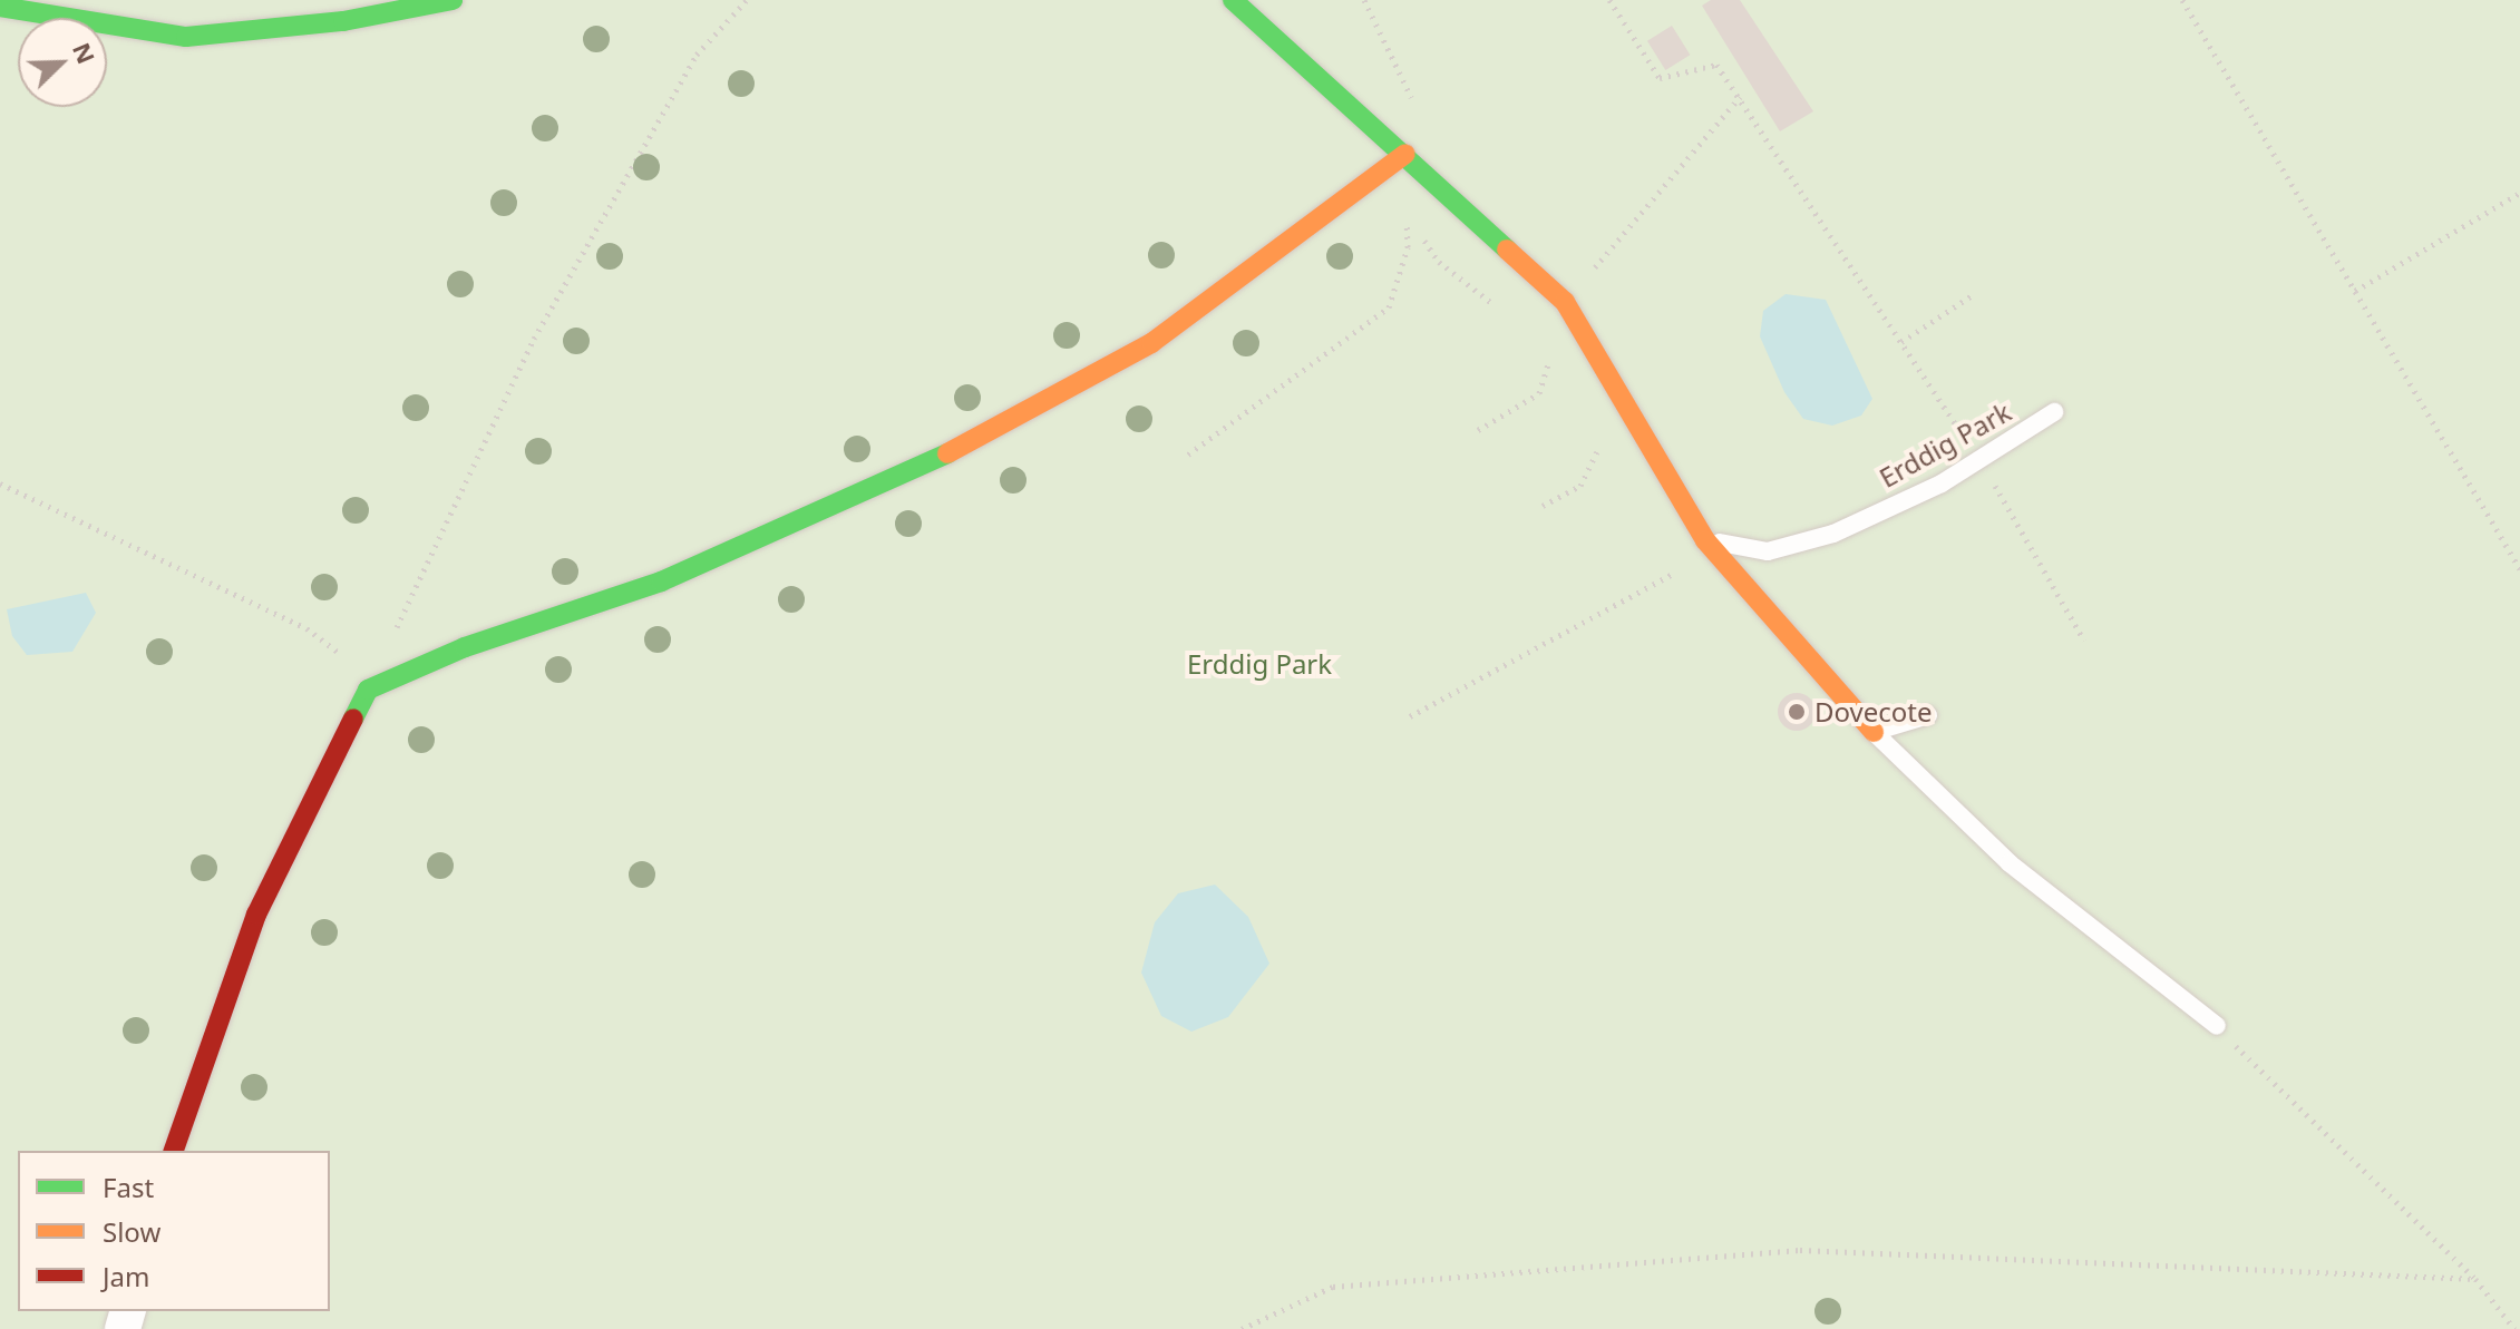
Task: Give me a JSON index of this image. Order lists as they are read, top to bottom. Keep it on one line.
{"streets":{"lane":["Erddig Park"]},"parks":["Erddig Park"],"places":["Dovecote"],"legend":["Fast","Slow","Jam"],"north":"top right"}
